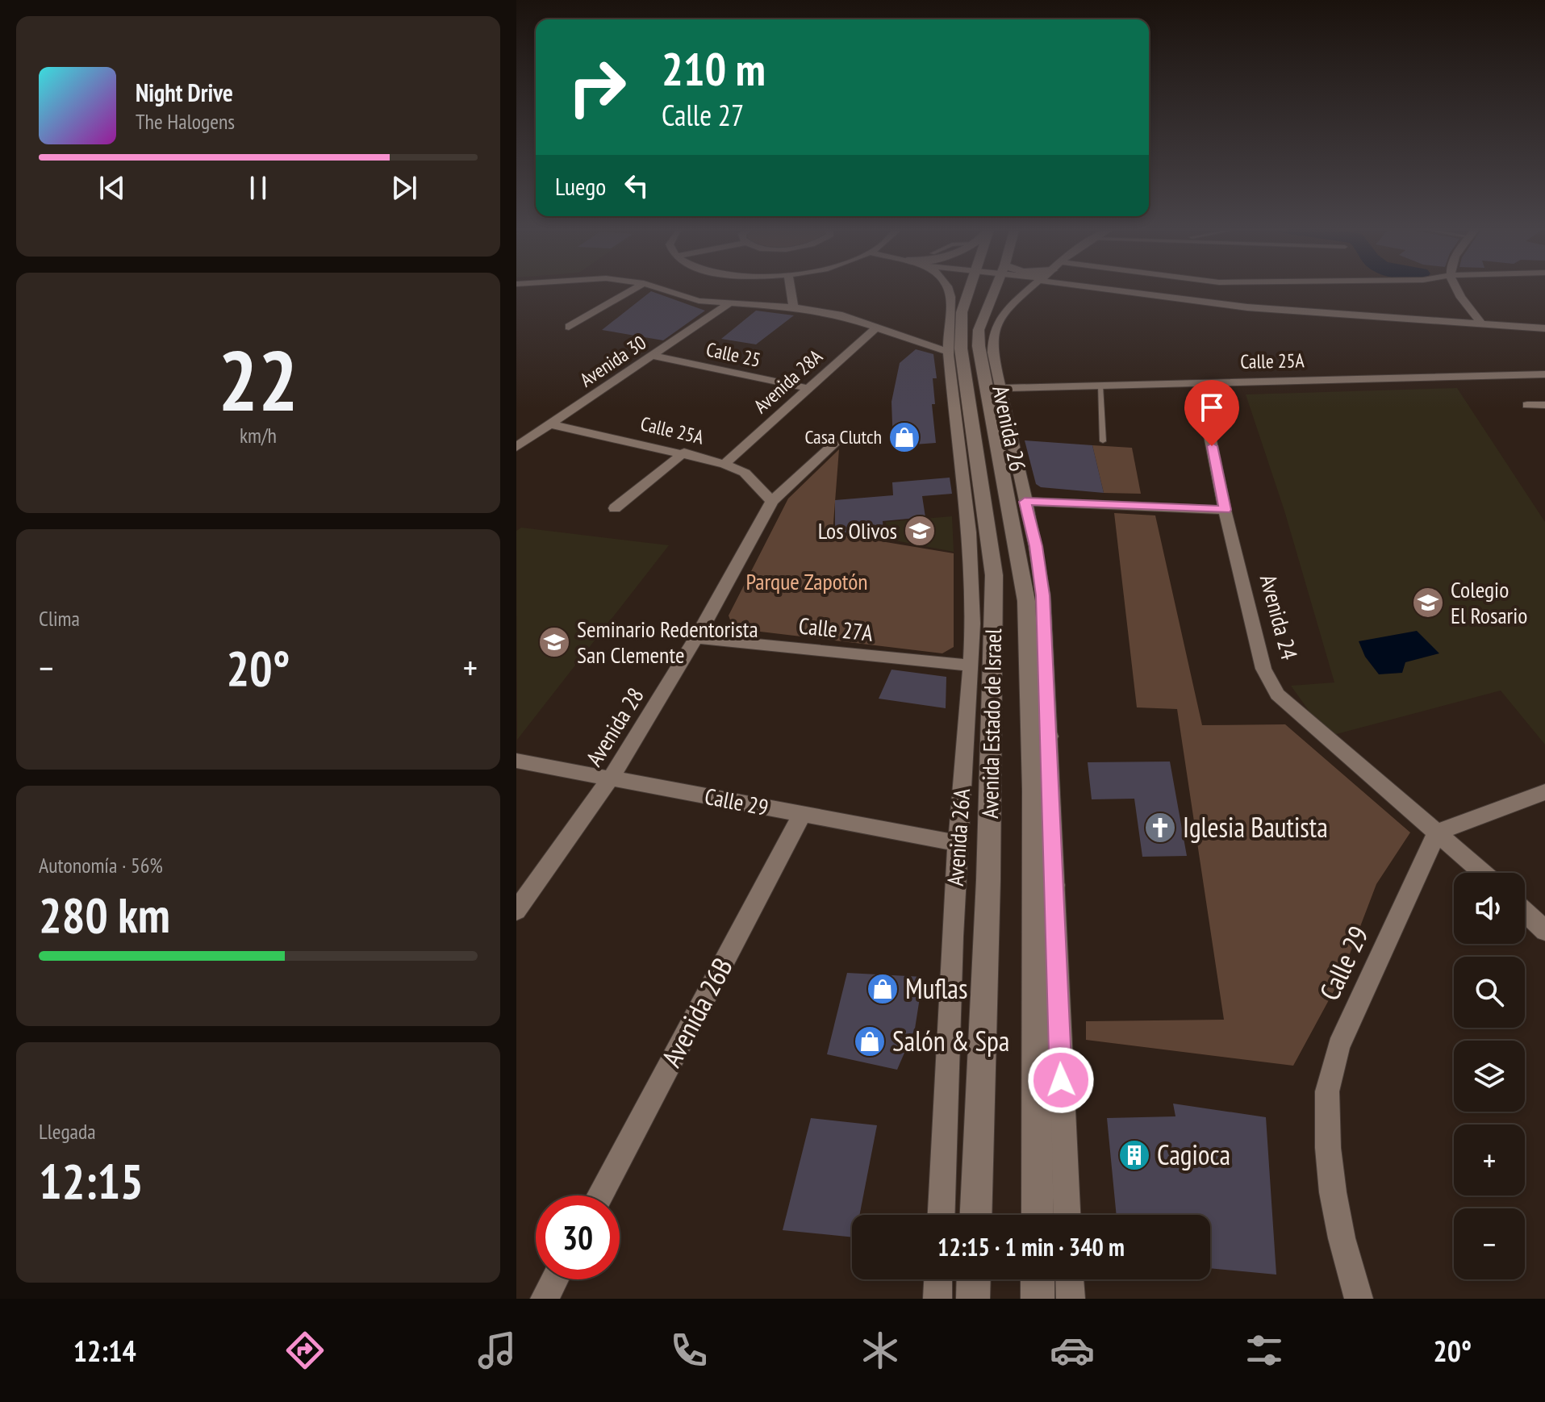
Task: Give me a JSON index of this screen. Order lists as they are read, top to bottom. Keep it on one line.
{"streets":{"main road":["Avenida Estado de Israel"],"street":["Calle 25","Avenida 30","Calle 25A","Avenida 28A","Avenida 26","Avenida 24","Calle 27A","Avenida 28","Calle 29","Avenida 26A","Avenida 26B"]},"crossings":[["Calle 25","Avenida 30"],["Calle 25","Avenida 28A"],["Avenida 30","Calle 25A"],["Calle 25A","Avenida 28A"],["Calle 25A","Avenida 26"],["Calle 25A","Avenida 24"],["Calle 25A","Avenida 28"],["Avenida 24","Calle 29"],["Calle 27A","Avenida 28"],["Calle 27A","Avenida 26A"],["Avenida 28","Calle 29"],["Calle 29","Avenida 26A"],["Calle 29","Avenida 26B"]],"parks":["Parque Zapotón"],"places":{"shop":["Casa Clutch","Muflas","Salón & Spa"],"school or university":["Los Olivos","Colegio El Rosario","Seminario Redentorista San Clemente"],"church":["Iglesia Bautista"],"building":["Cagioca"]},"page":{"turn":["210 m","Calle 27"],"song":["Night Drive","The Halogens"],"then":"Luego","tile":[["22","km/h"],"Clima",["Autonomía · 56%","280 km"],["Llegada","12:15"]],"heat":["−","20°","+"],"map_buttons":["+","−"],"limit":"30","trip":"12:15 · 1 min · 340 m","tabs":["12:14","20°"]}}
